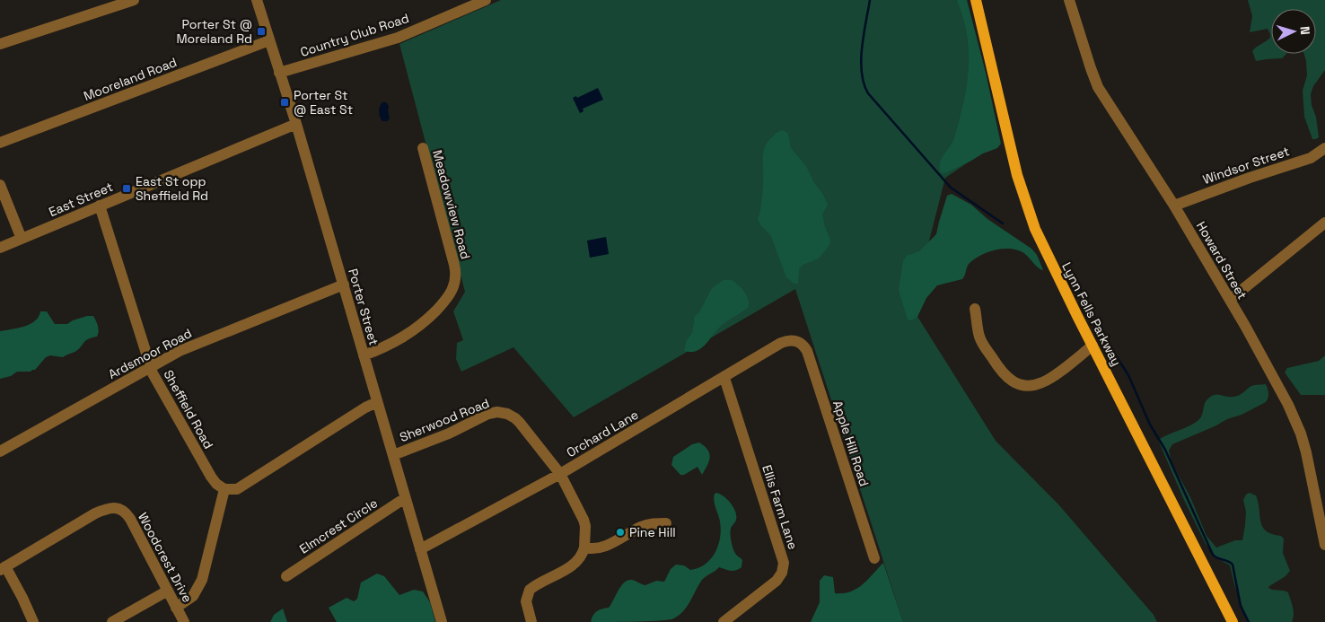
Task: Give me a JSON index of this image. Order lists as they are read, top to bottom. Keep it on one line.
{"streets":{"main road":["Lynn Fells Parkway"],"street":["Country Club Road","Mooreland Road","Windsor Street","East Street","Meadowview Road","Howard Street","Porter Street","Ardsmoor Road","Sheffield Road","Sherwood Road","Orchard Lane","Apple Hill Road","Ellis Farm Lane","Elmcrest Circle","Woodcrest Drive"]},"crossings":[["Country Club Road","Porter Street"],["Mooreland Road","Porter Street"],["Windsor Street","Howard Street"],["East Street","Porter Street"],["East Street","Sheffield Road"],["Meadowview Road","Porter Street"],["Porter Street","Ardsmoor Road"],["Porter Street","Sherwood Road"],["Porter Street","Orchard Lane"],["Porter Street","Elmcrest Circle"],["Ardsmoor Road","Sheffield Road"],["Sherwood Road","Orchard Lane"],["Orchard Lane","Apple Hill Road"],["Orchard Lane","Ellis Farm Lane"]],"places":{"transit":["Porter St @ Moreland Rd","Porter St @ East St","East St opp Sheffield Rd"],"other":["Pine Hill"]},"north":"right"}
